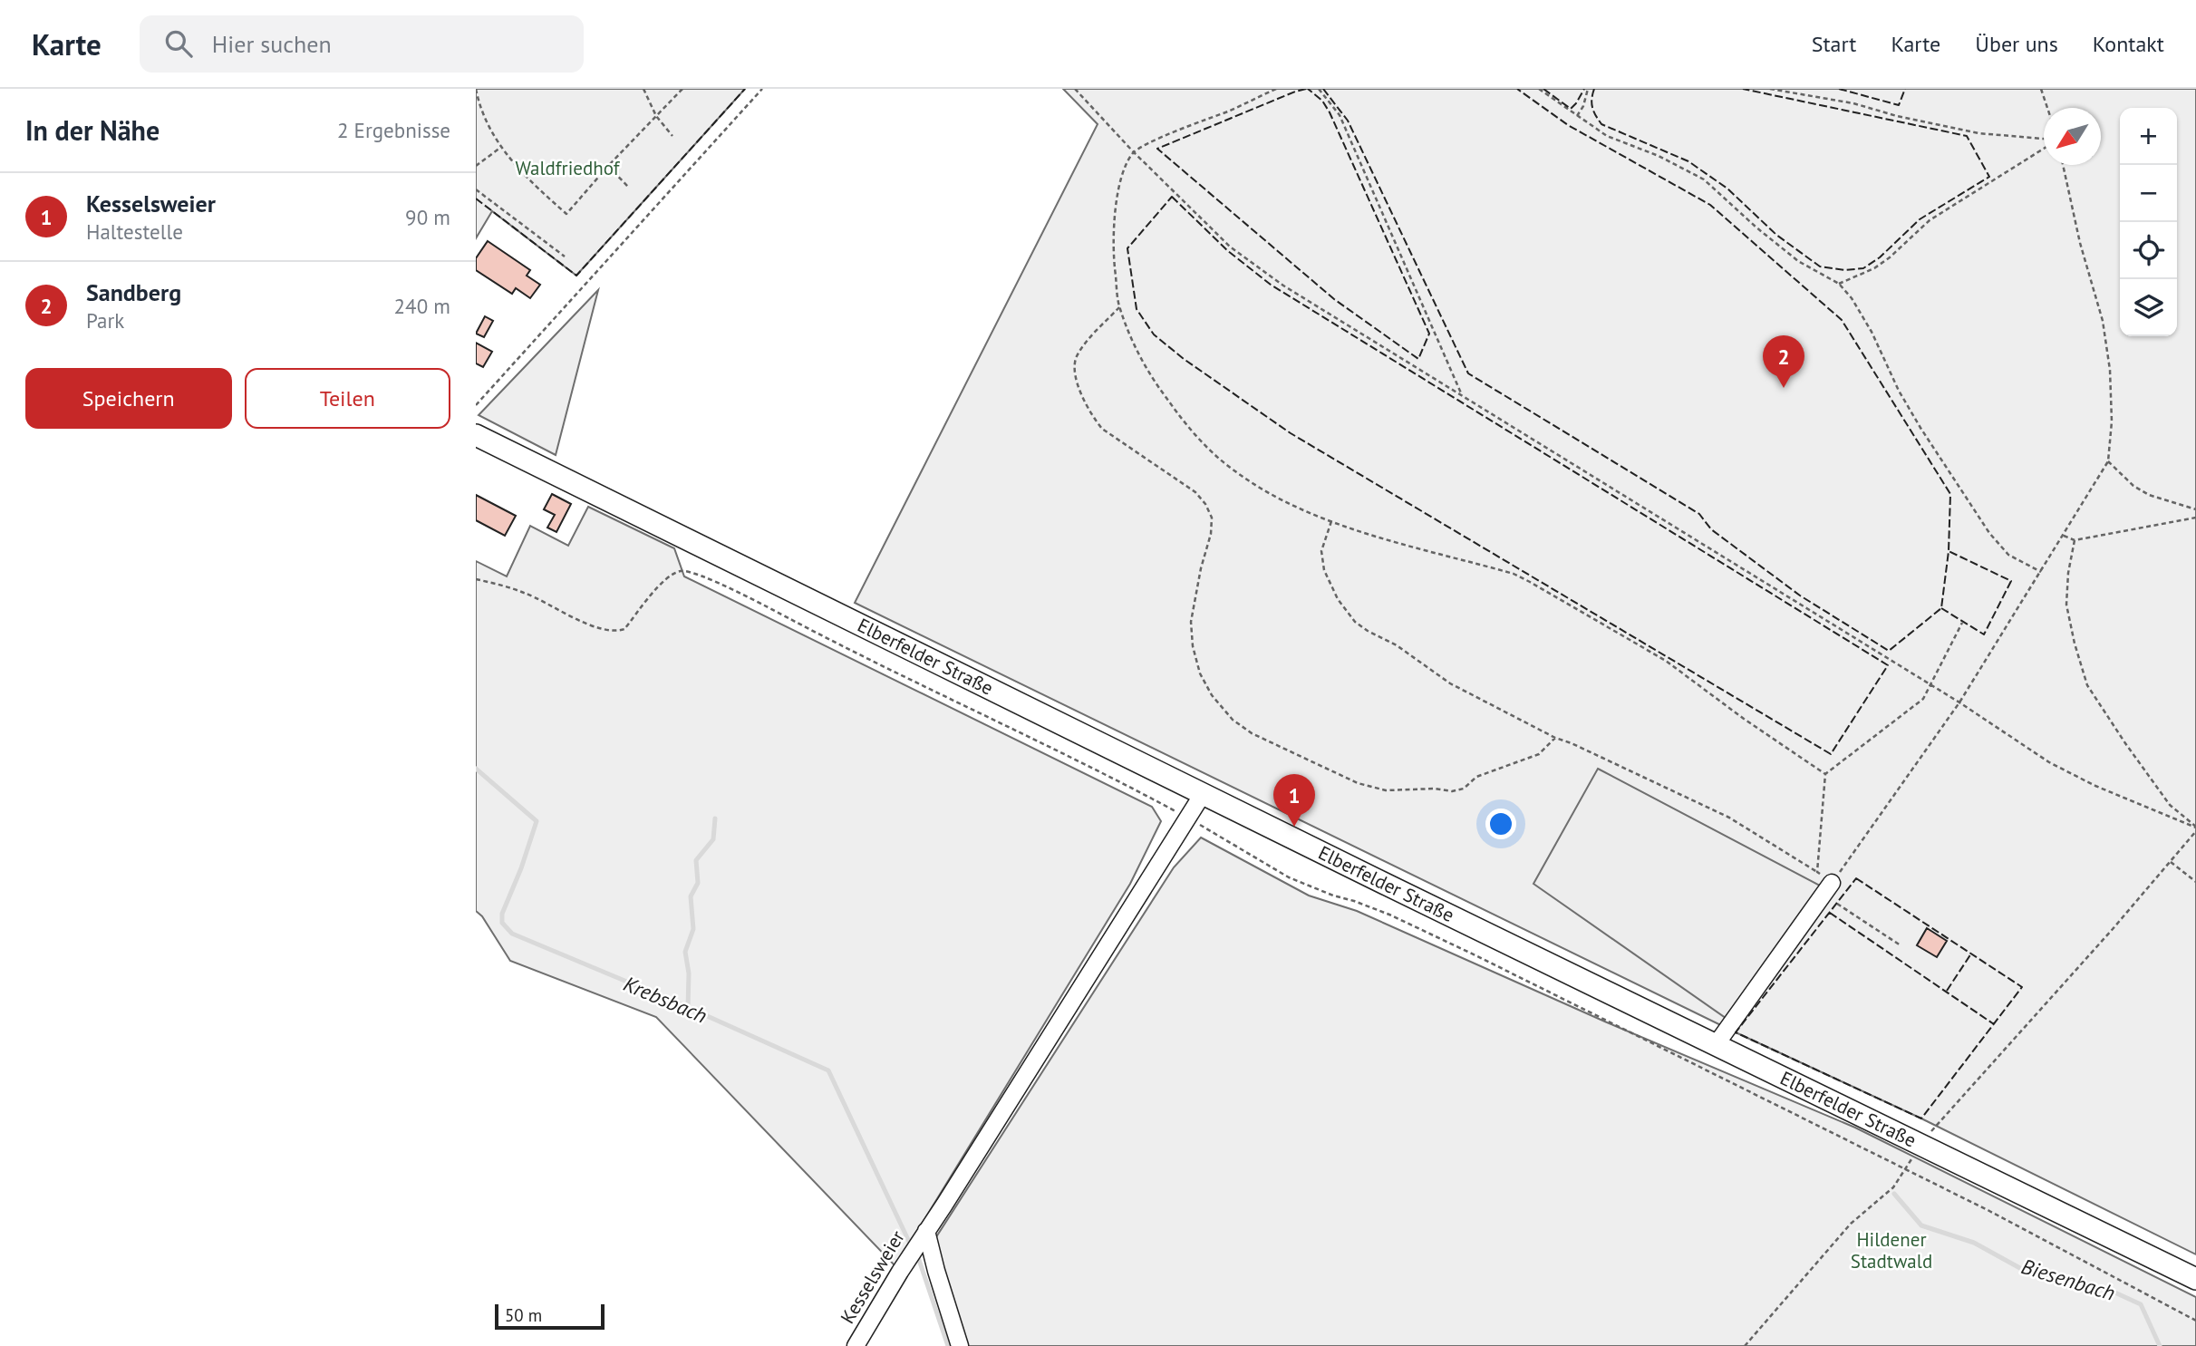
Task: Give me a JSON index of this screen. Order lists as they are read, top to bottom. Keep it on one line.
{"streets":{"main road":["Elberfelder Straße"],"street":["Kesselsweier"]},"crossings":[["Elberfelder Straße","Kesselsweier"]],"water":["Krebsbach","Biesenbach"],"parks":["Waldfriedhof","Hildener Stadtwald"],"scale_bar":"50 m","north":"bottom left","page":{"header":"Karte","search":"Hier suchen","nav":["Start","Karte","Über uns","Kontakt"],"heading":["In der Nähe","2 Ergebnisse"],"map_buttons":["+","−"],"list":[{"mark":"1","name":"Kesselsweier","note":"Haltestelle","value":"90 m"},{"mark":"2","name":"Sandberg","note":"Park","value":"240 m"}],"pins":["2","1"],"buttons":["Speichern","Teilen"],"scale":"50 m"}}
